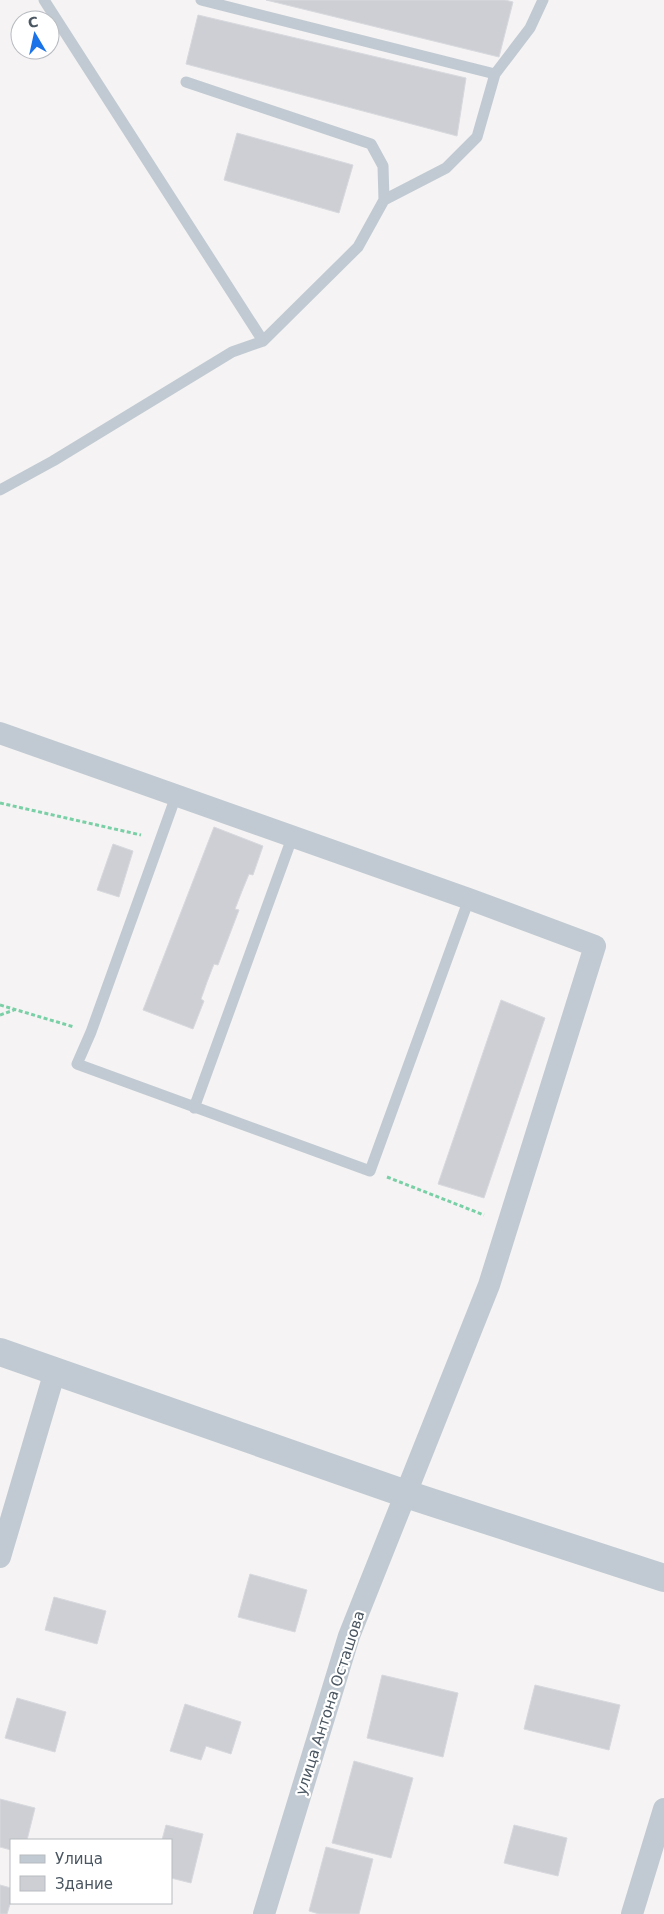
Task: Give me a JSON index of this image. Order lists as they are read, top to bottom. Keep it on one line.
{"streets":{"street":["улица Антона Осташова"]},"legend":["Улица","Здание"],"north":"top"}
